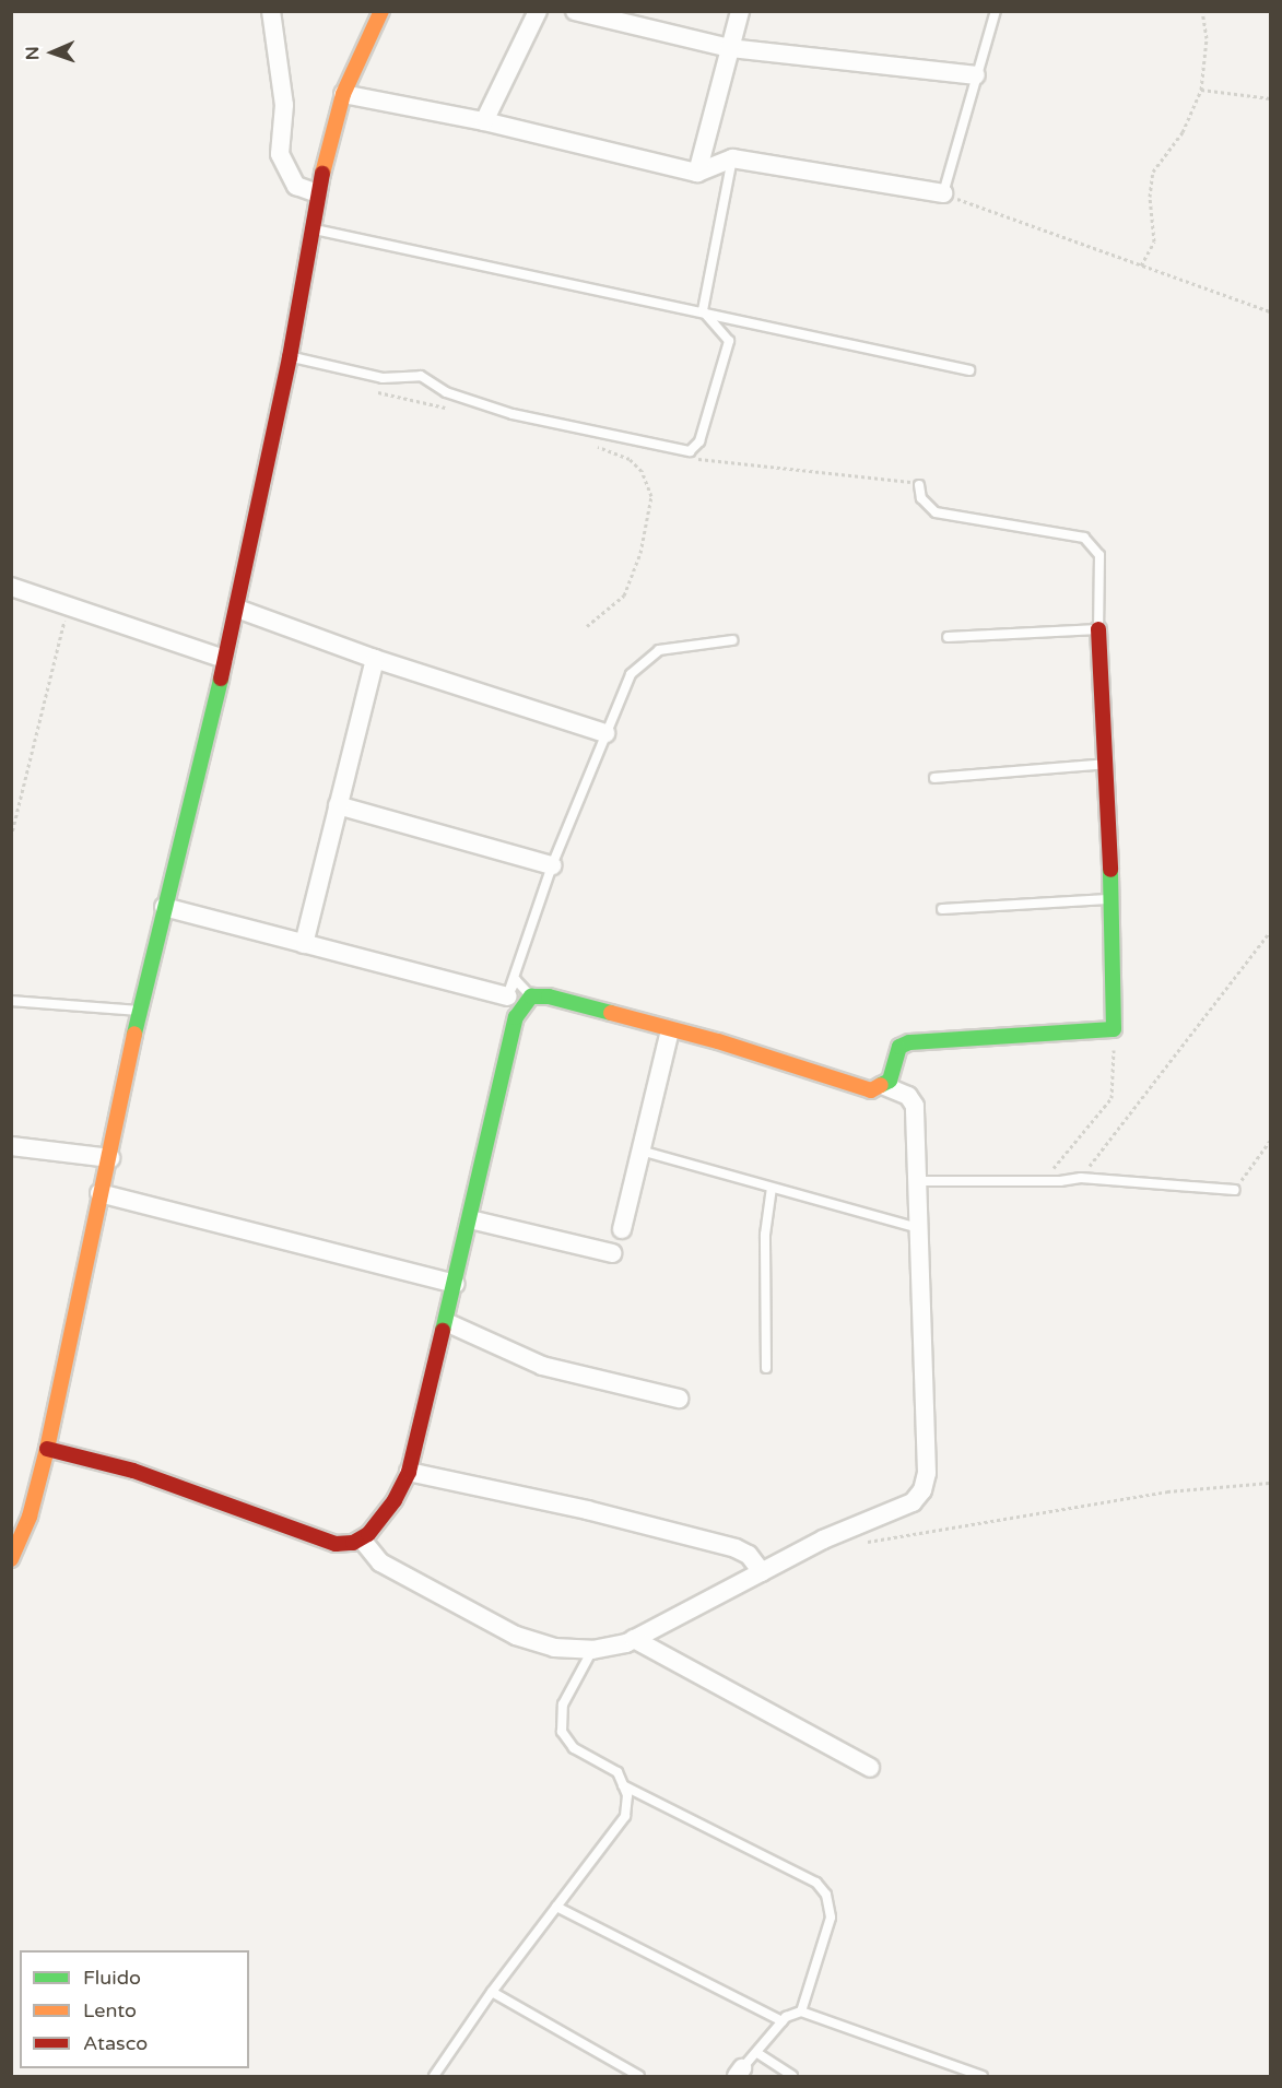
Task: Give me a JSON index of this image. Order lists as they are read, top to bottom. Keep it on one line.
{"legend":["Fluido","Lento","Atasco"],"north":"left"}
